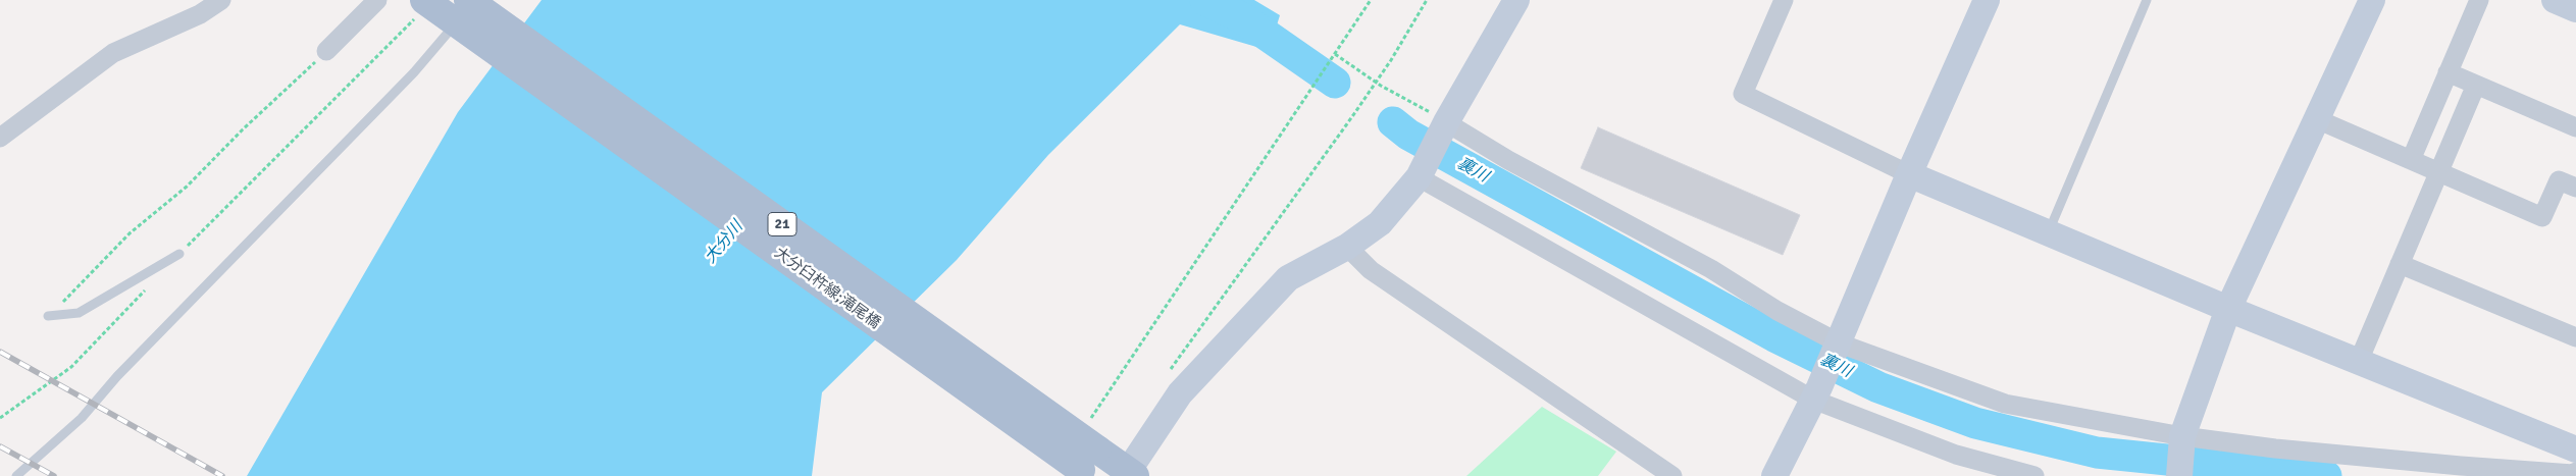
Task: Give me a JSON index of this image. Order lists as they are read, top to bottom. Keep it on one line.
{"streets":{"main road":["21","大分臼杵線;滝尾橋"]},"crossings":[["21","大分臼杵線;滝尾橋"]],"water":["裏川","大分川"]}
